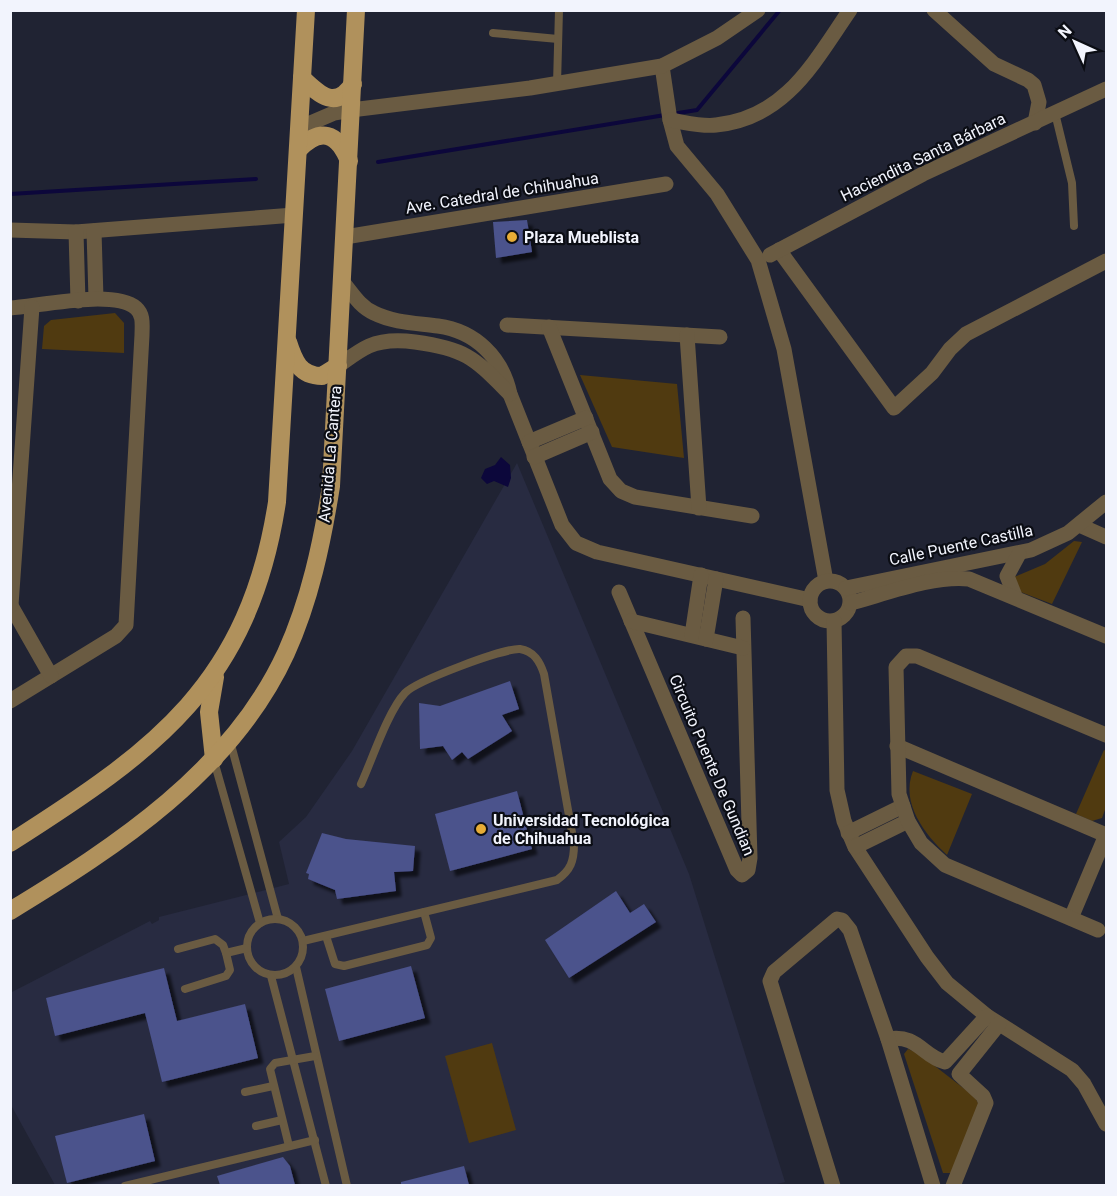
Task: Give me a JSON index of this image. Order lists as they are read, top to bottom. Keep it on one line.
{"streets":{"main road":["Avenida La Cantera"],"street":["Haciendita Santa Bárbara","Ave. Catedral de Chihuahua","Calle Puente Castilla","Circuito Puente De Gundian"]},"crossings":[["Ave. Catedral de Chihuahua","Avenida La Cantera"]],"places":["Plaza Mueblista","Universidad Tecnológica de Chihuahua"],"north":"top left"}
